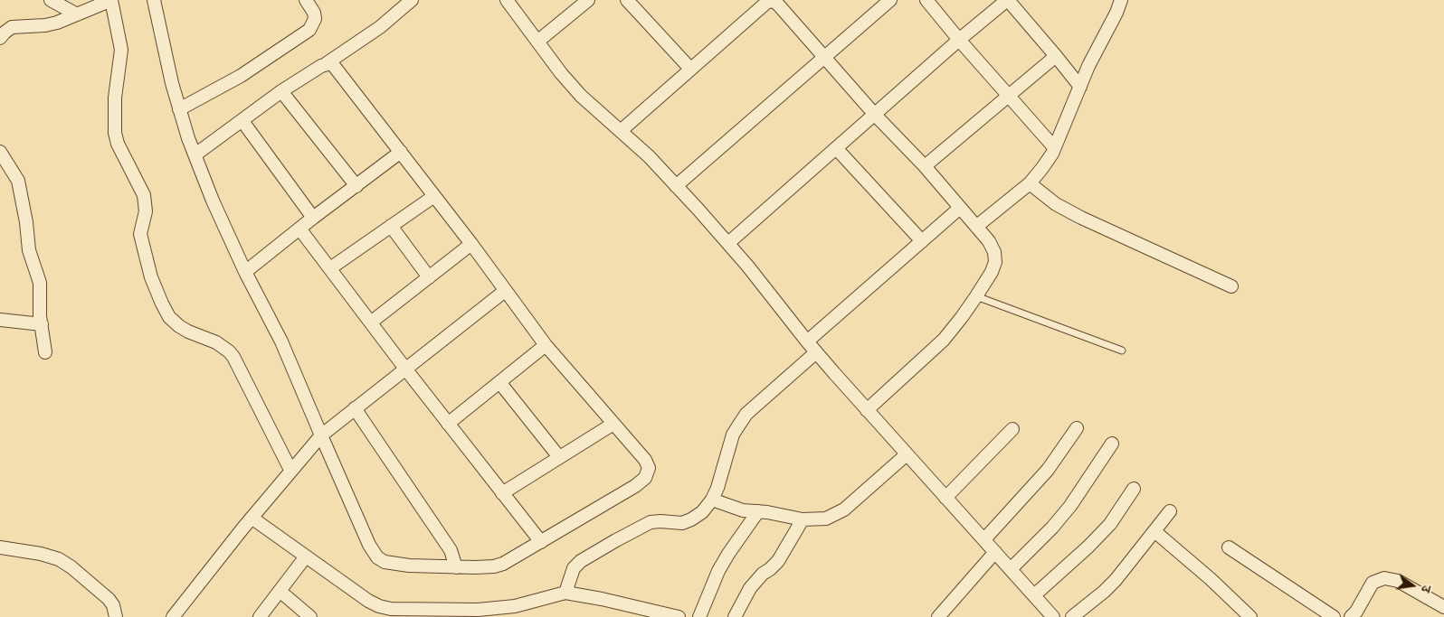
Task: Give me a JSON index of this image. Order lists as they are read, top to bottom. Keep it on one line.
{"north":"right"}
